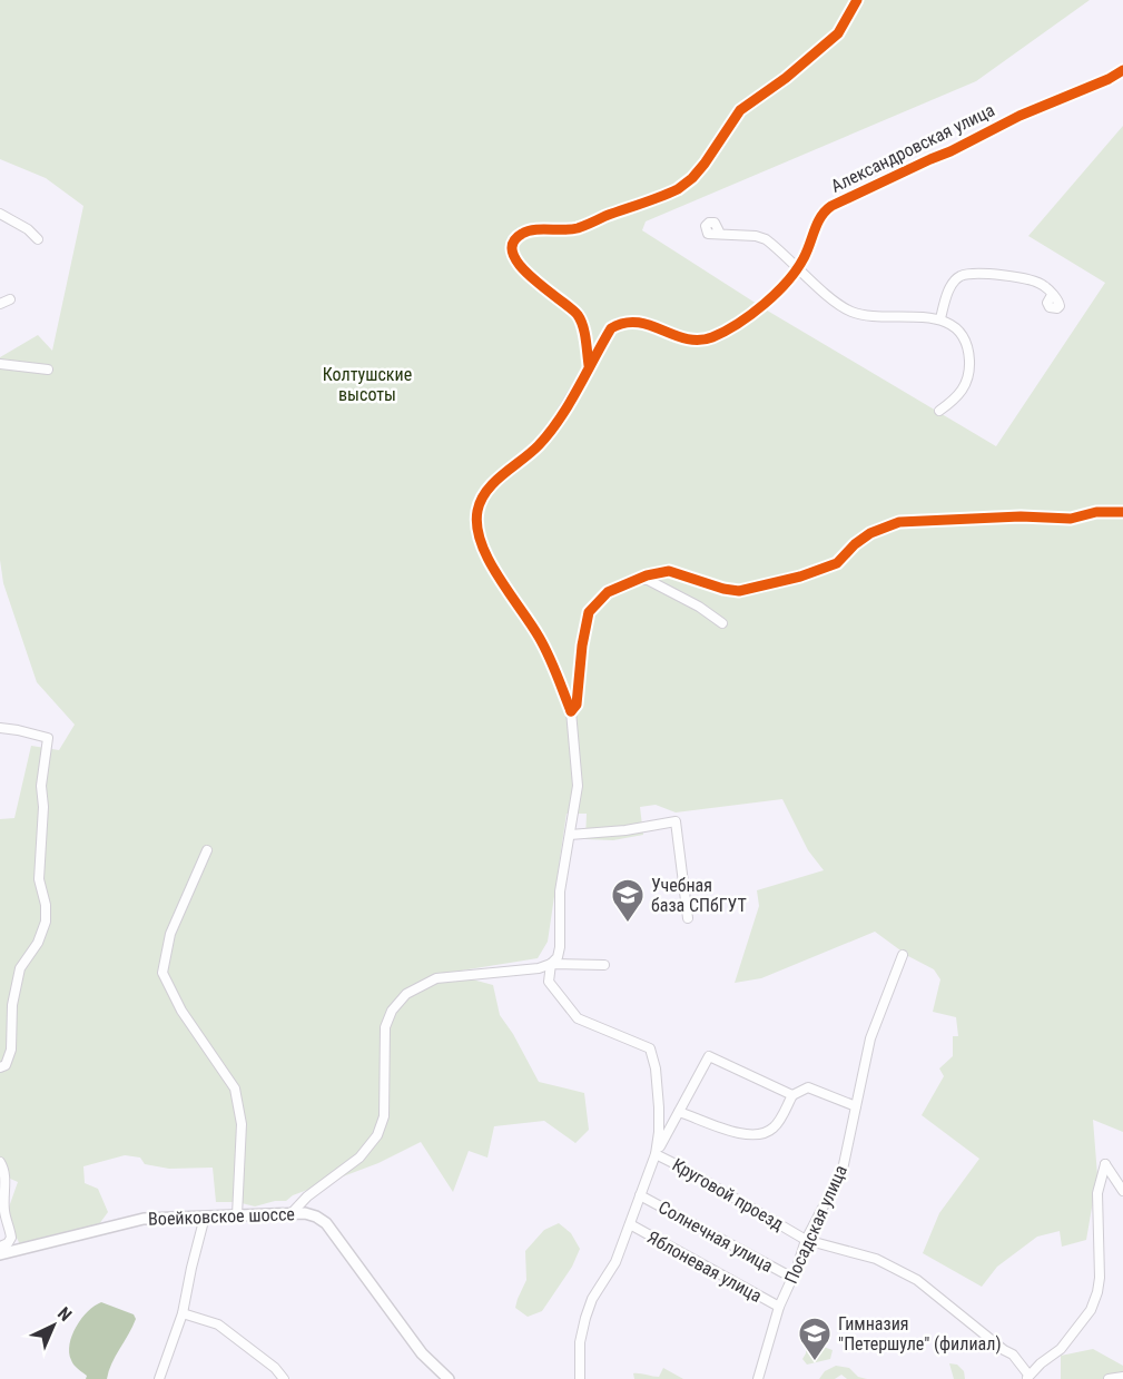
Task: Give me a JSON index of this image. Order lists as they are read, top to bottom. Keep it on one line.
{"streets":{"street":["Александровская улица","Круговой проезд","Воейковское шоссе","Посадская улица","Солнечная улица","Яблоневая улица"]},"crossings":[["Круговой проезд","Посадская улица"],["Посадская улица","Солнечная улица"],["Посадская улица","Яблоневая улица"]],"parks":["Колтушские высоты"],"places":{"school or university":["Учебная база СПбГУТ","Гимназия \"Петершуле\" (филиал)"]},"north":"top right"}
